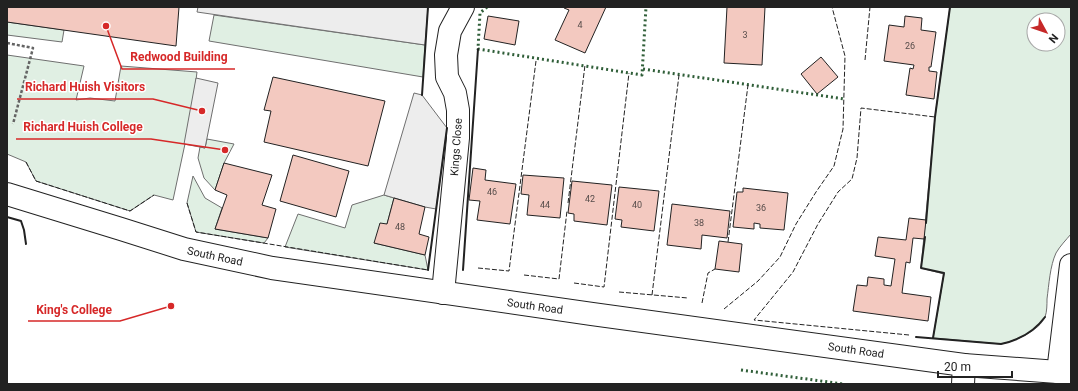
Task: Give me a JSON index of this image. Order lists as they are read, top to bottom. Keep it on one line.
{"streets":{"main road":["Kings Close","South Road"]},"crossings":[["Kings Close","South Road"]],"places":["Redwood Building","Richard Huish Visitors","Richard Huish College","King's College"],"house_numbers":["4","3","26","46","42","44","40","36","38","48"],"scale_bar":"20 m","north":"bottom right"}
